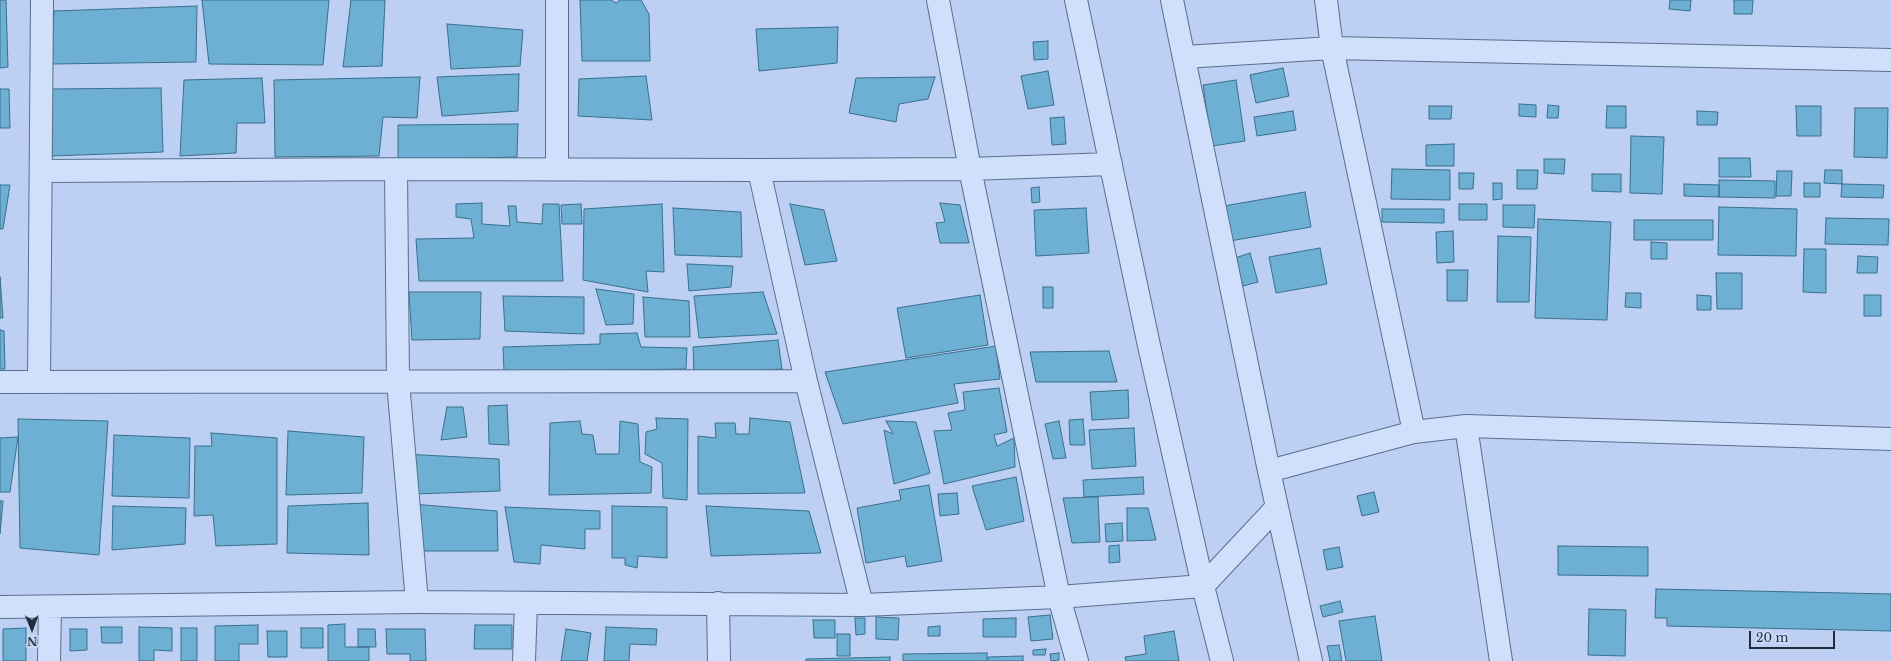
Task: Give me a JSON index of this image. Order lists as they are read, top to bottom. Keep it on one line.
{"scale_bar":"20 m","north":"bottom"}
